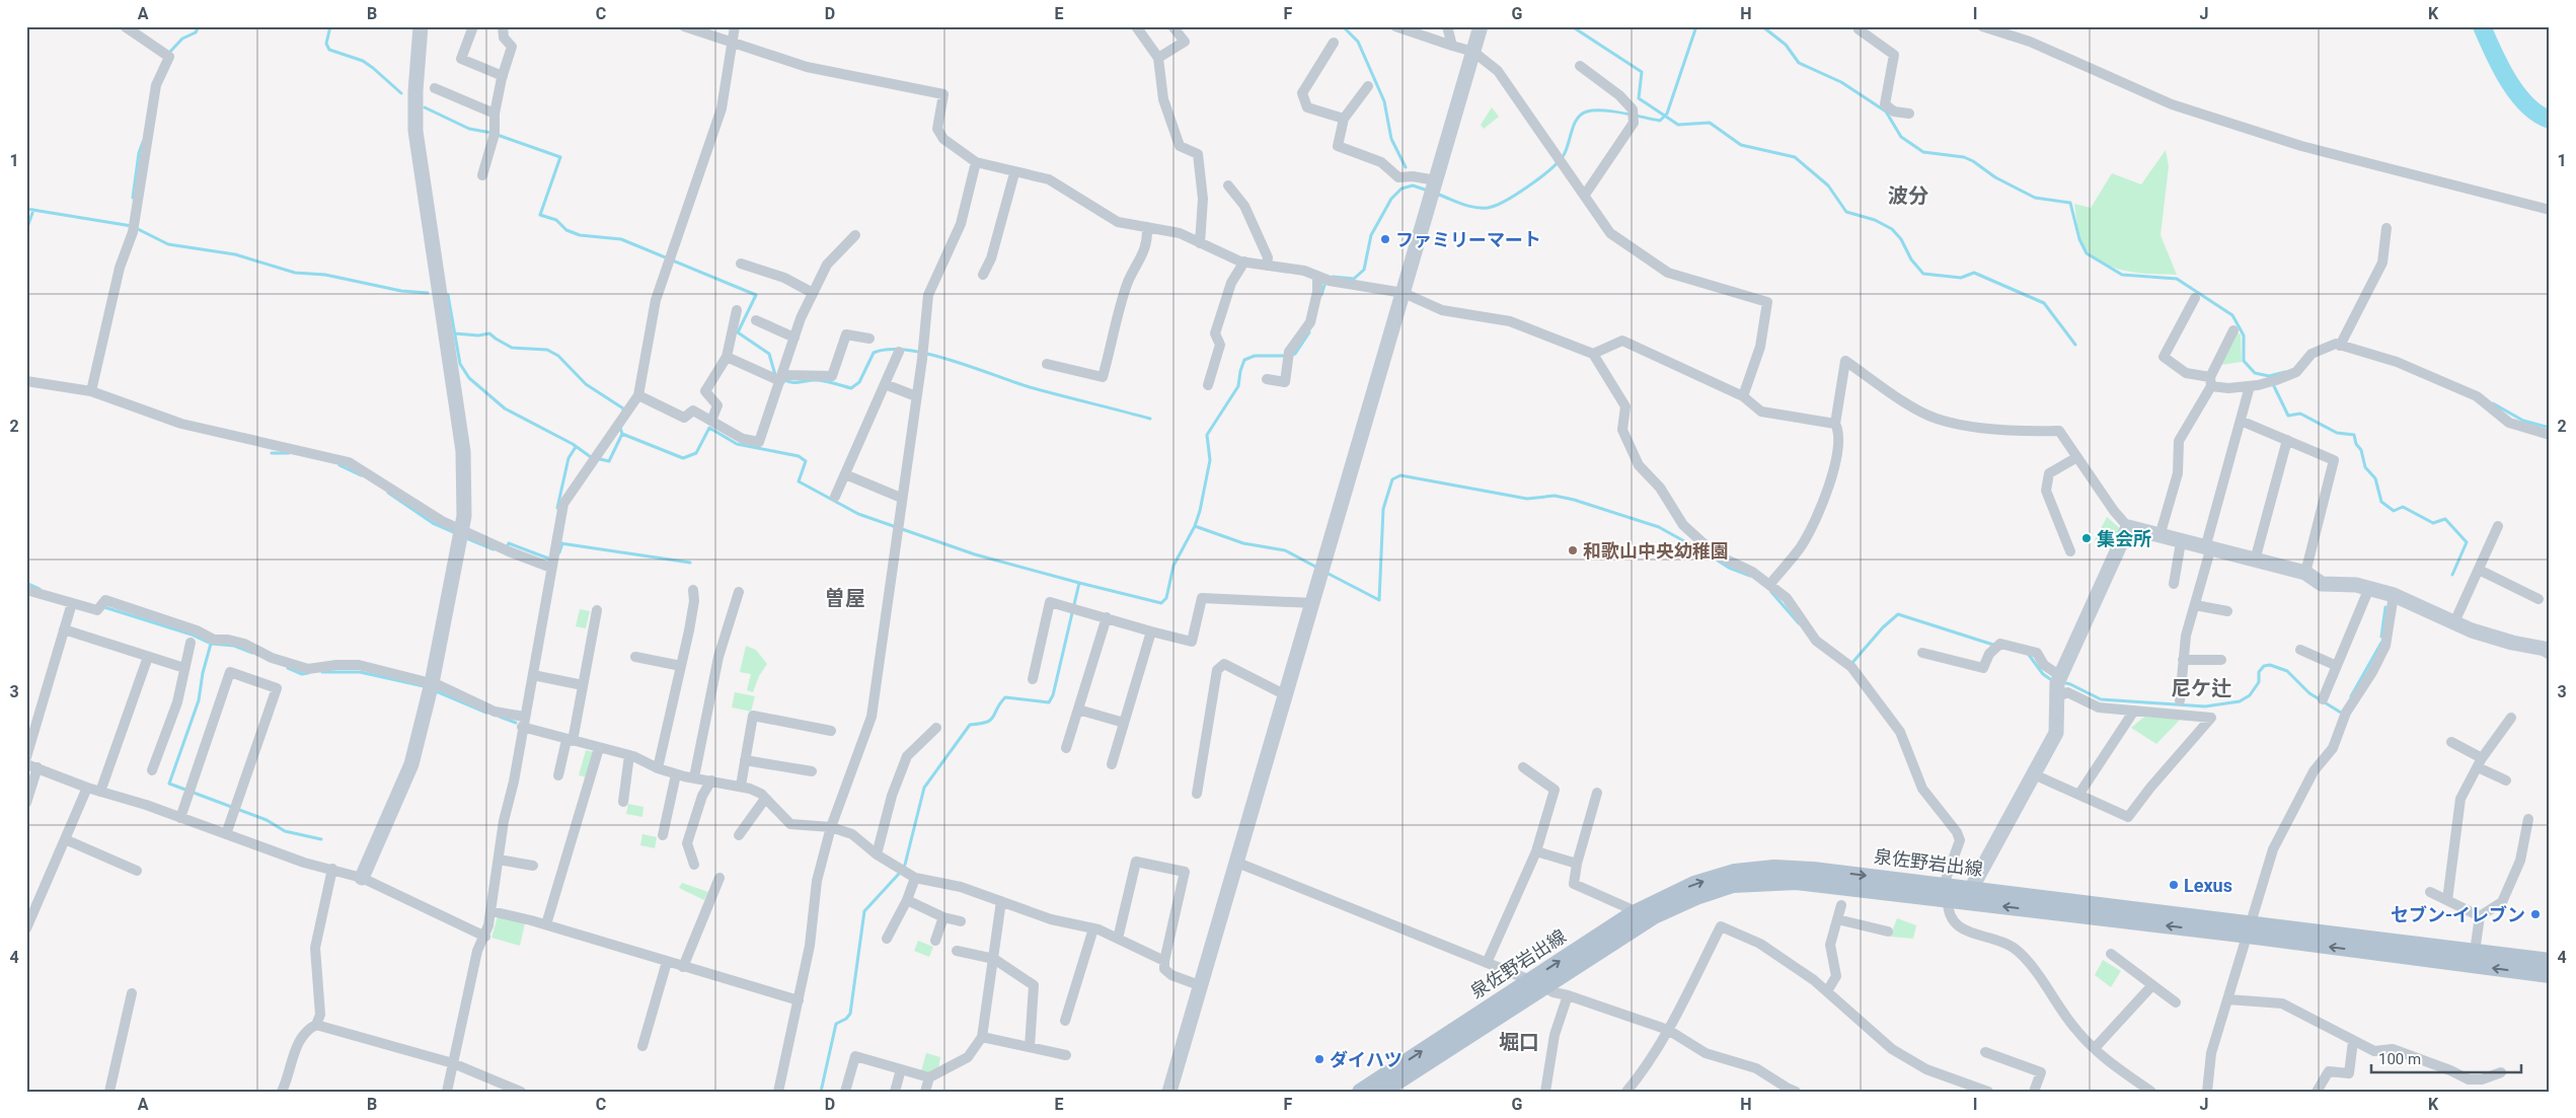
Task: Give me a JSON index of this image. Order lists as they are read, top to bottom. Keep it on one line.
{"streets":{"main road":["泉佐野岩出線"]},"districts":["波分","曽屋","尼ケ辻","堀口"],"places":["ファミリーマート","集会所","和歌山中央幼稚園","Lexus","セブン-イレブン","ダイハツ"],"scale_bar":"100 m","grid":{"columns":["A","B","C","D","E","F","G","H","I","J","K"],"rows":["1","2","3","4"]}}
